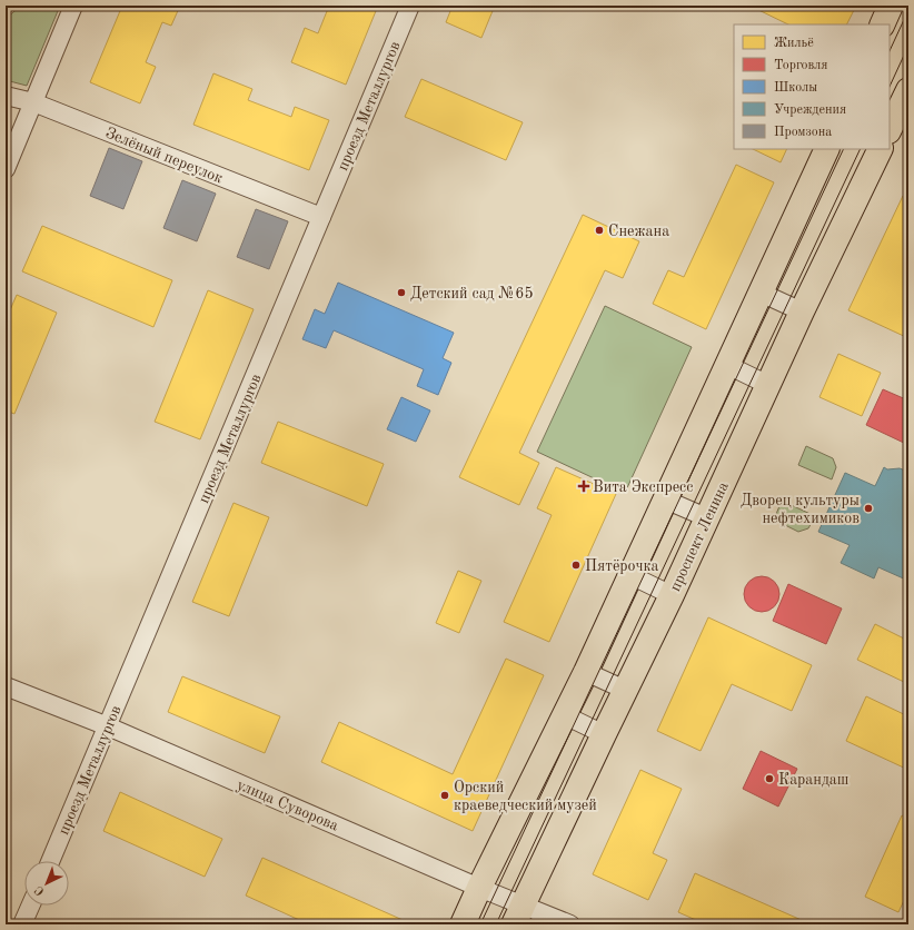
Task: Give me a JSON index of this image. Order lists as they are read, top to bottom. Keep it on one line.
{"streets":{"main road":["проспект Ленина"],"street":["проезд Металлургов","Зелёный переулок","улица Суворова"]},"crossings":[["проезд Металлургов","Зелёный переулок"],["проезд Металлургов","улица Суворова"],["проспект Ленина","улица Суворова"]],"places":{"other":["Снежана","Детский сад №65","Дворец культуры нефтехимиков","Пятёрочка","Карандаш","Орский краеведческий музей"],"health":["Вита Экспресс"]},"legend":["Жильё","Торговля","Школы","Учреждения","Промзона"],"north":"bottom left"}
